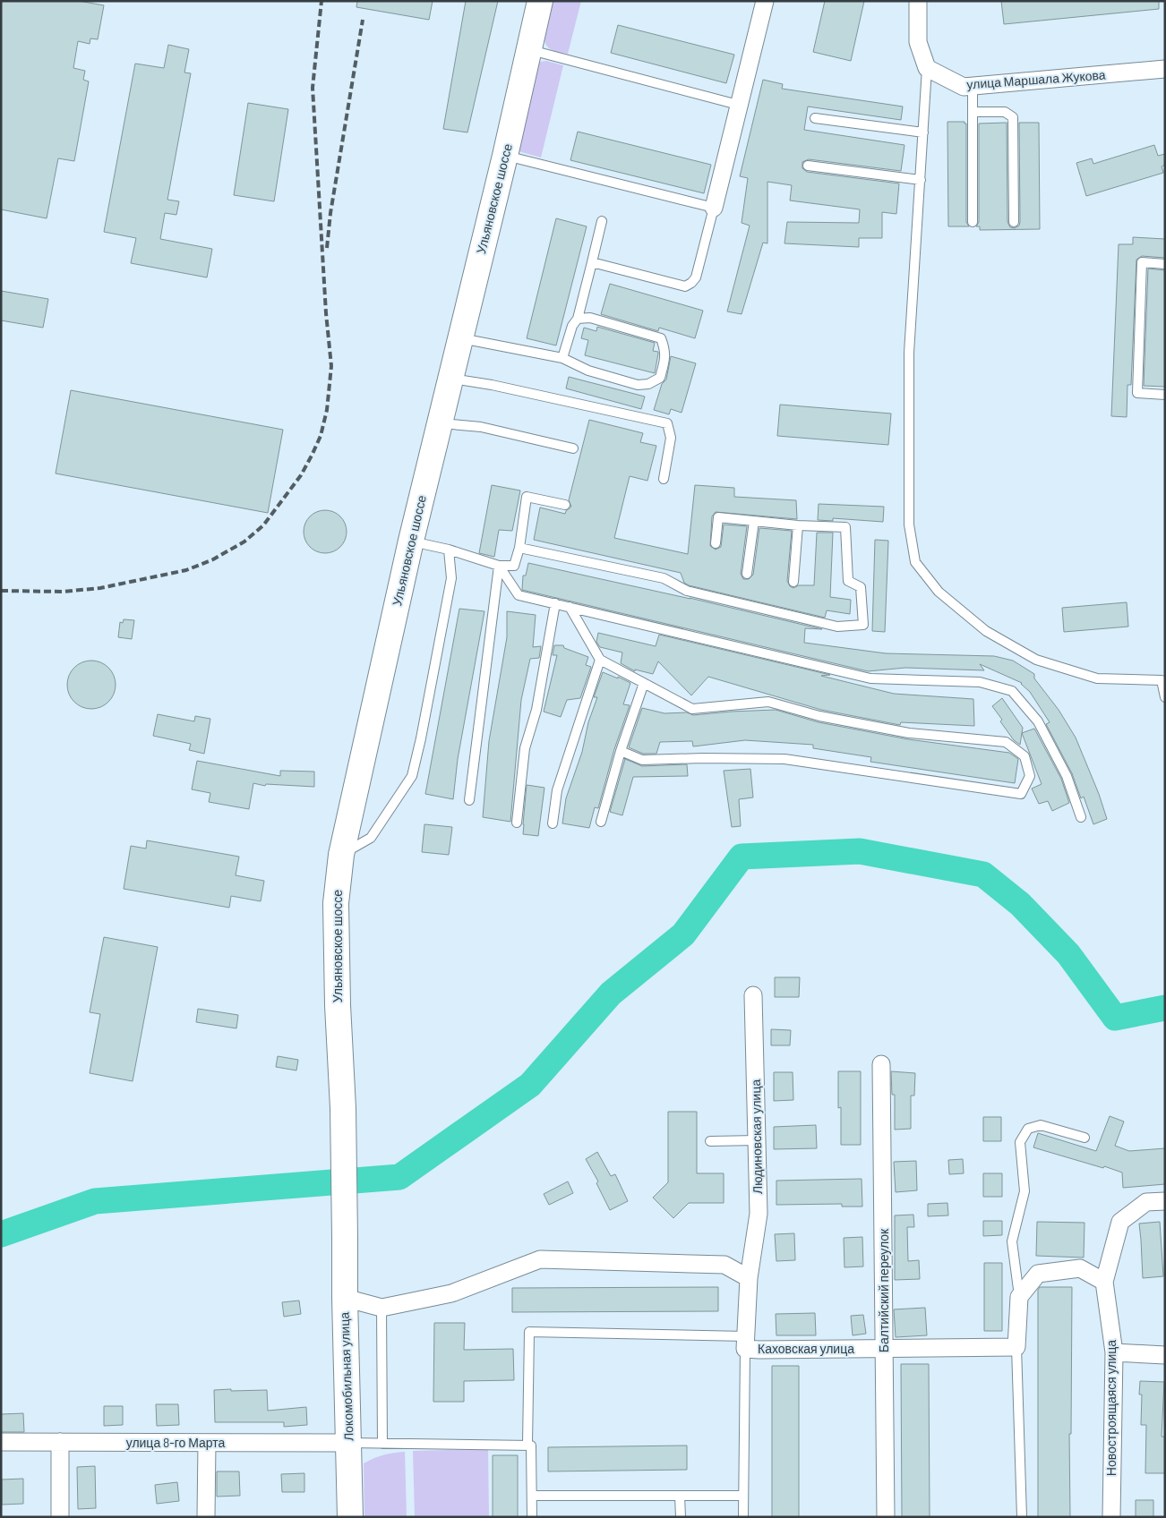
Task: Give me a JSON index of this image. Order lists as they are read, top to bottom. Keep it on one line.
{"streets":{"main road":["Ульяновское шоссе","Локомобильная улица"],"street":["улица Маршала Жукова","Людиновская улица","Балтийский переулок","Каховская улица","Новостроящаяся улица","улица 8-го Марта"]},"crossings":[["Ульяновское шоссе","Локомобильная улица"],["Людиновская улица","Каховская улица"],["Балтийский переулок","Каховская улица"],["Локомобильная улица","улица 8-го Марта"]]}
